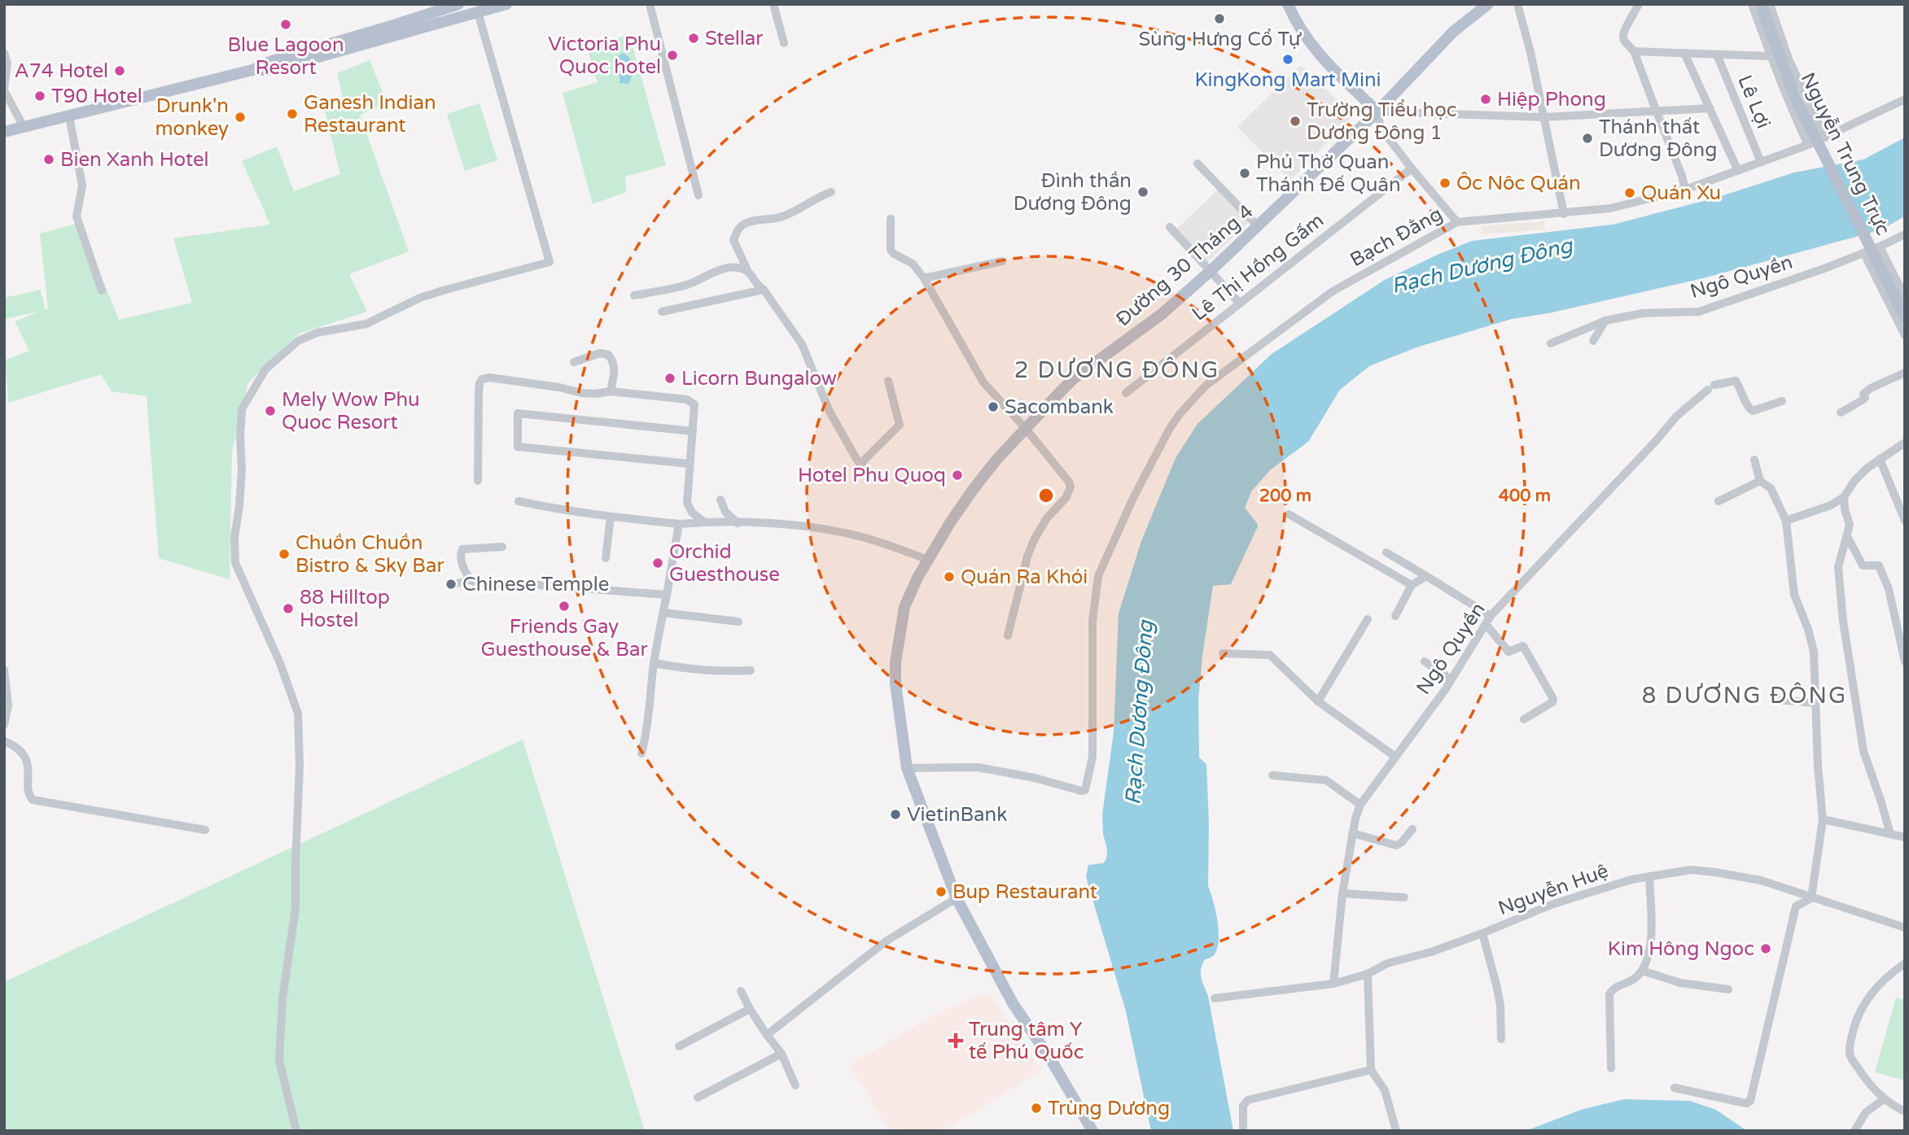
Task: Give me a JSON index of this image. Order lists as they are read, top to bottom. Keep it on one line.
{"streets":{"main road":["Nguyễn Trung Trực","Đường 30 Tháng 4"],"street":["Lê Lợi","Bạch Đằng","Lê Thị Hồng Gấm","Ngô Quyền","Nguyễn Huệ"]},"crossings":[["Lê Lợi","Bạch Đằng"],["Nguyễn Trung Trực","Bạch Đằng"],["Nguyễn Trung Trực","Ngô Quyền"],["Bạch Đằng","Đường 30 Tháng 4"],["Ngô Quyền","Nguyễn Huệ"]],"districts":["2 DƯƠNG ĐÔNG","8 DƯƠNG ĐÔNG"],"water":["Rạch Dương Đông"],"places":{"other":["Sùng Hưng Cổ Tự","Blue Lagoon Resort","Stellar","Victoria Phu Quoc hotel","KingKong Mart Mini","A74 Hotel","T90 Hotel","Hiệp Phong","Ganesh Indian Restaurant","Drunk'n monkey","Trường Tiểu học Dương Đông 1","Thánh thất Dương Đông","Bien Xanh Hotel","Phủ Thờ Quan Thánh Đế Quân","Ôc Nôc Quán","Đình thần Dương Đông","Quán Xu","Licorn Bungalow","Sacombank","Mely Wow Phu Quoc Resort","Hotel Phu Quoq","Chuồn Chuồn Bistro & Sky Bar","Orchid Guesthouse","Quán Ra Khói","Chinese Temple","Friends Gay Guesthouse & Bar","88 Hilltop Hostel","VietinBank","Bup Restaurant","Kim Hông Ngoc","Trùng Dương"],"health":["Trung tâm Y tế Phú Quốc"]},"rings":["200 m","400 m"]}
